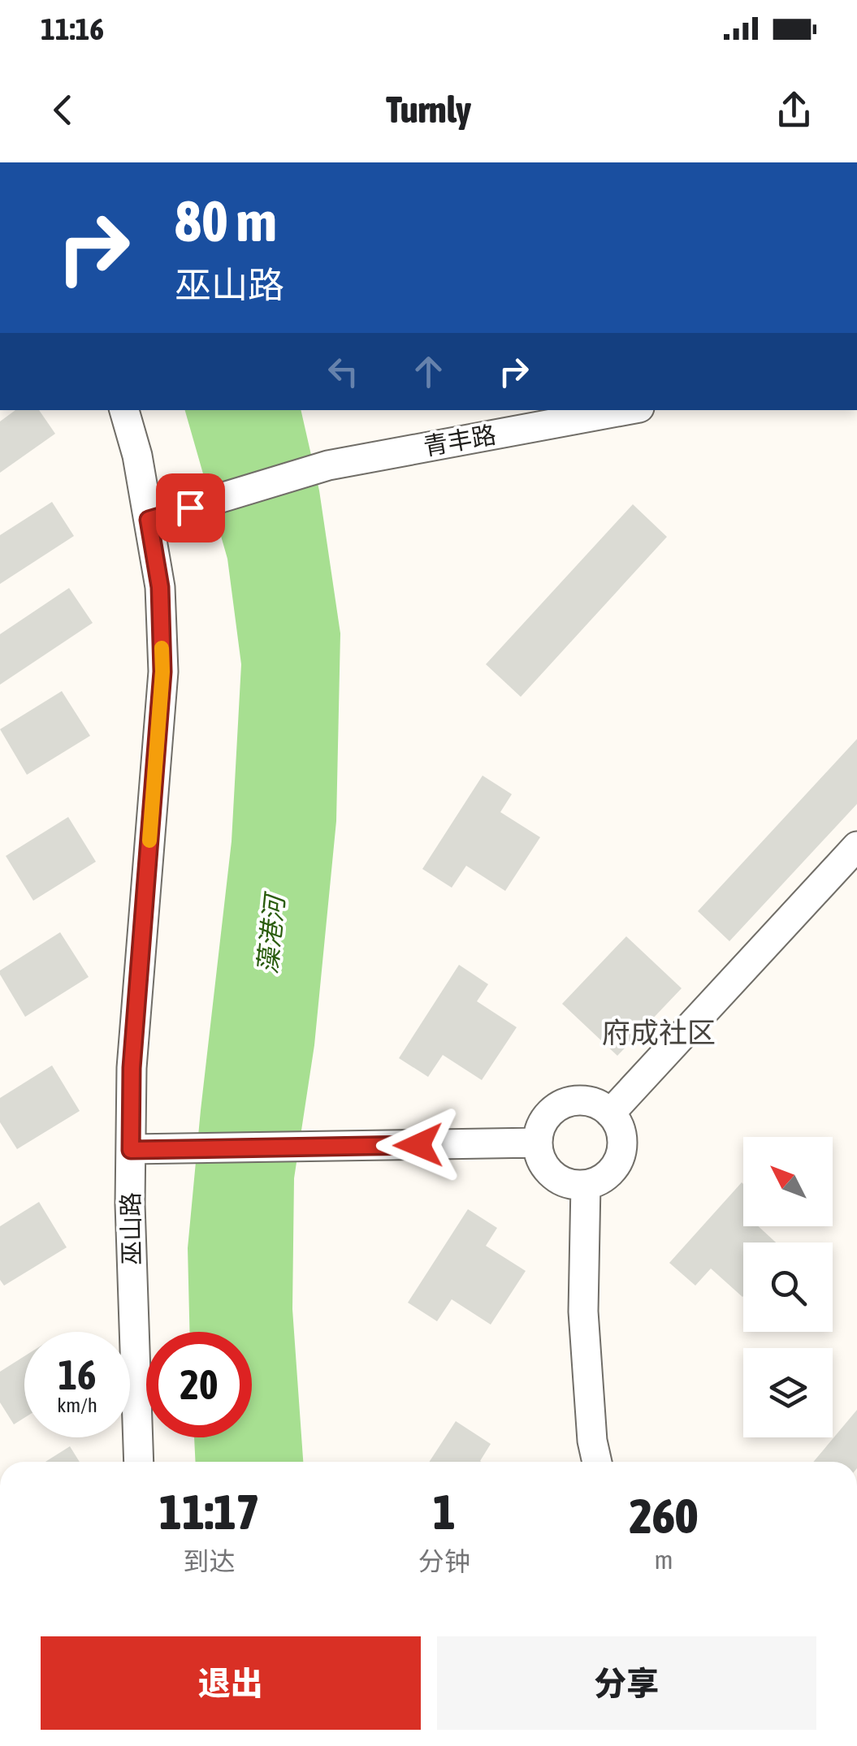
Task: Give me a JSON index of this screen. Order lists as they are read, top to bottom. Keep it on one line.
{"streets":{"street":["青丰路","巫山路"]},"crossings":[["青丰路","巫山路"]],"districts":["府成社区"],"water":["藻港河"],"north":"top left","page":{"status":"11:16","header":"Turnly","turn":["80 m","巫山路"],"speed":"16 km/h","limit":"20","eta":["11:17","到达","1","分钟","260","m"],"buttons":["退出","分享"]}}
